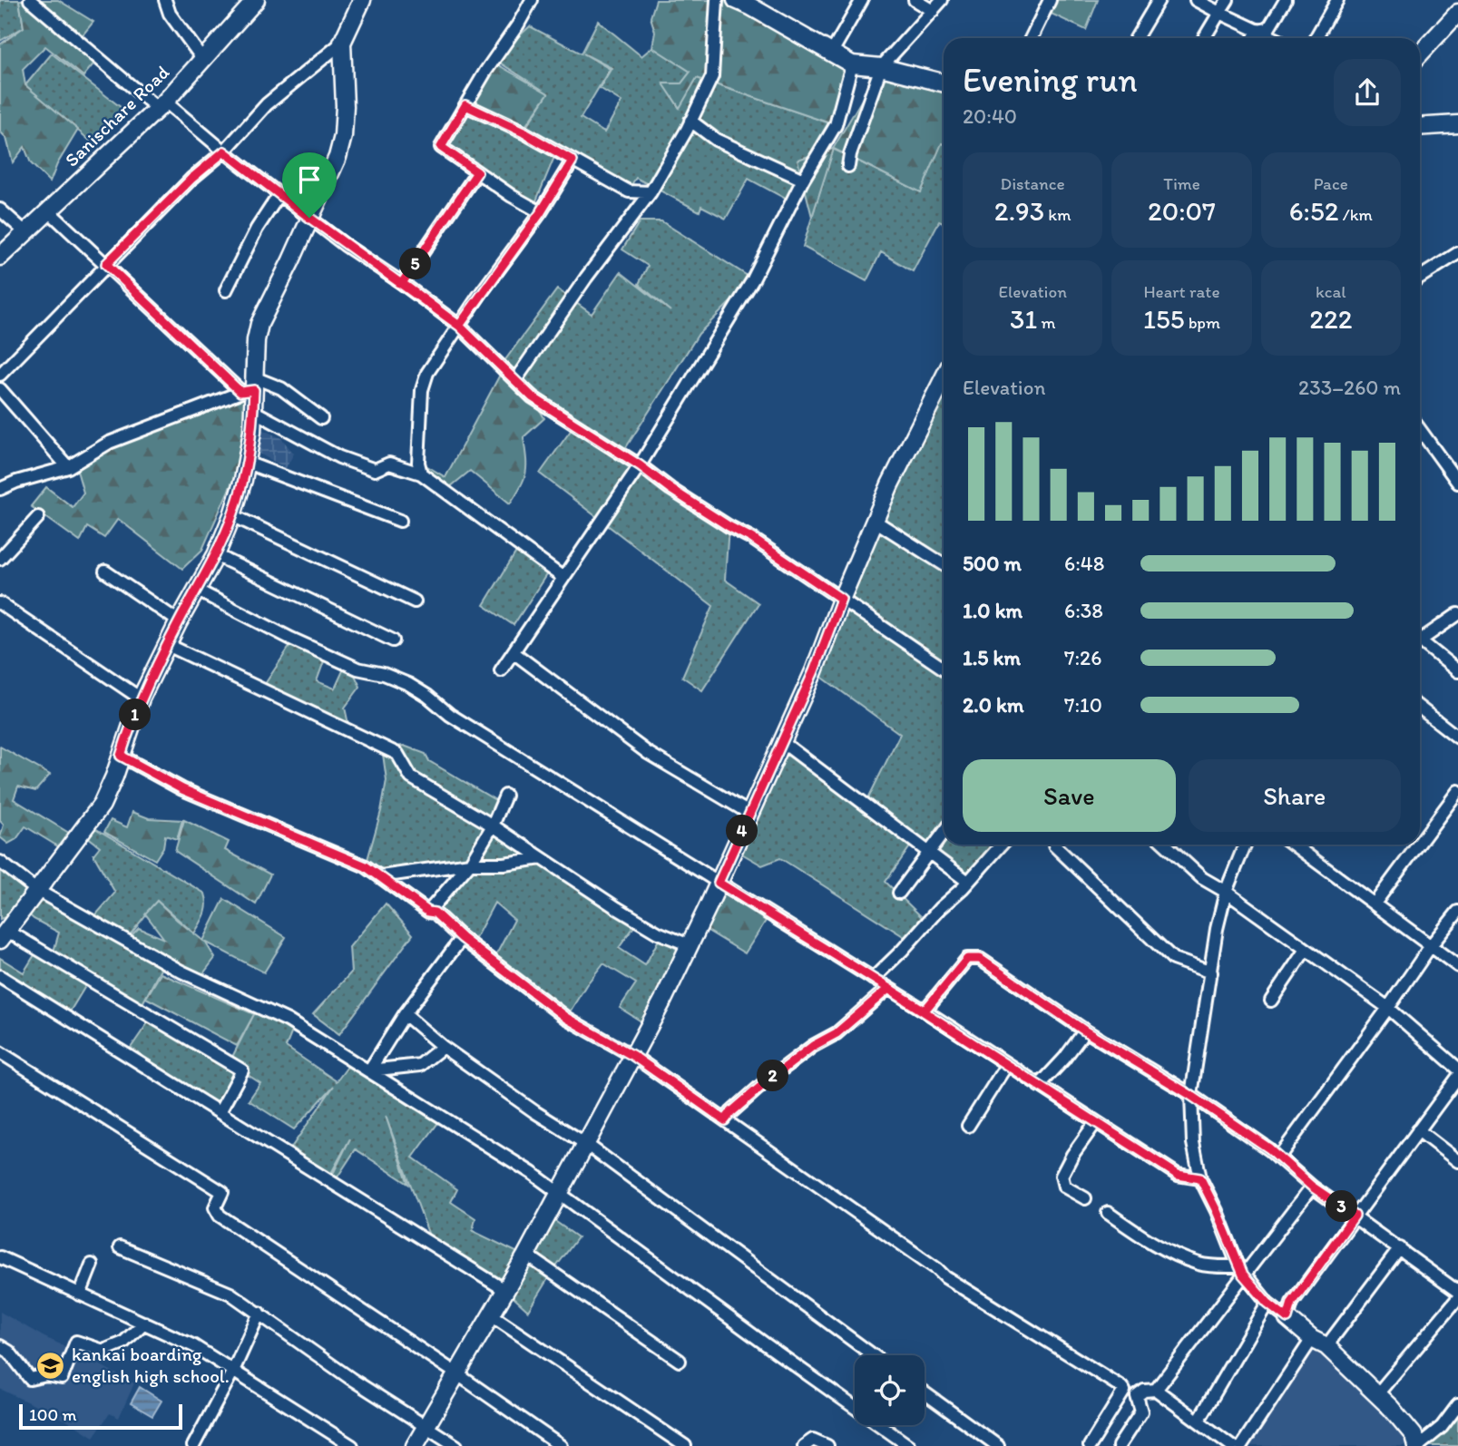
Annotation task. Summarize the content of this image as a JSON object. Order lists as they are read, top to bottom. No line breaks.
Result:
{"streets":{"street":["Sanischare Road"]},"places":{"school or university":["kankai boarding english high school."]},"scale_bar":"100 m","page":{"heading":["Evening run","20:40"],"stats":[["Distance","2.93 km"],["Time","20:07"],["Pace","6:52 /km"],["Elevation","31 m"],["Heart rate","155 bpm"],["kcal","222"]],"pins":["5","1","4","2","3"],"chart":["Elevation","233–260 m"],"list":[{"name":"500 m","note":"6:48"},{"name":"1.0 km","note":"6:38"},{"name":"1.5 km","note":"7:26"},{"name":"2.0 km","note":"7:10"}],"buttons":["Save","Share"],"scale":"100 m"}}
